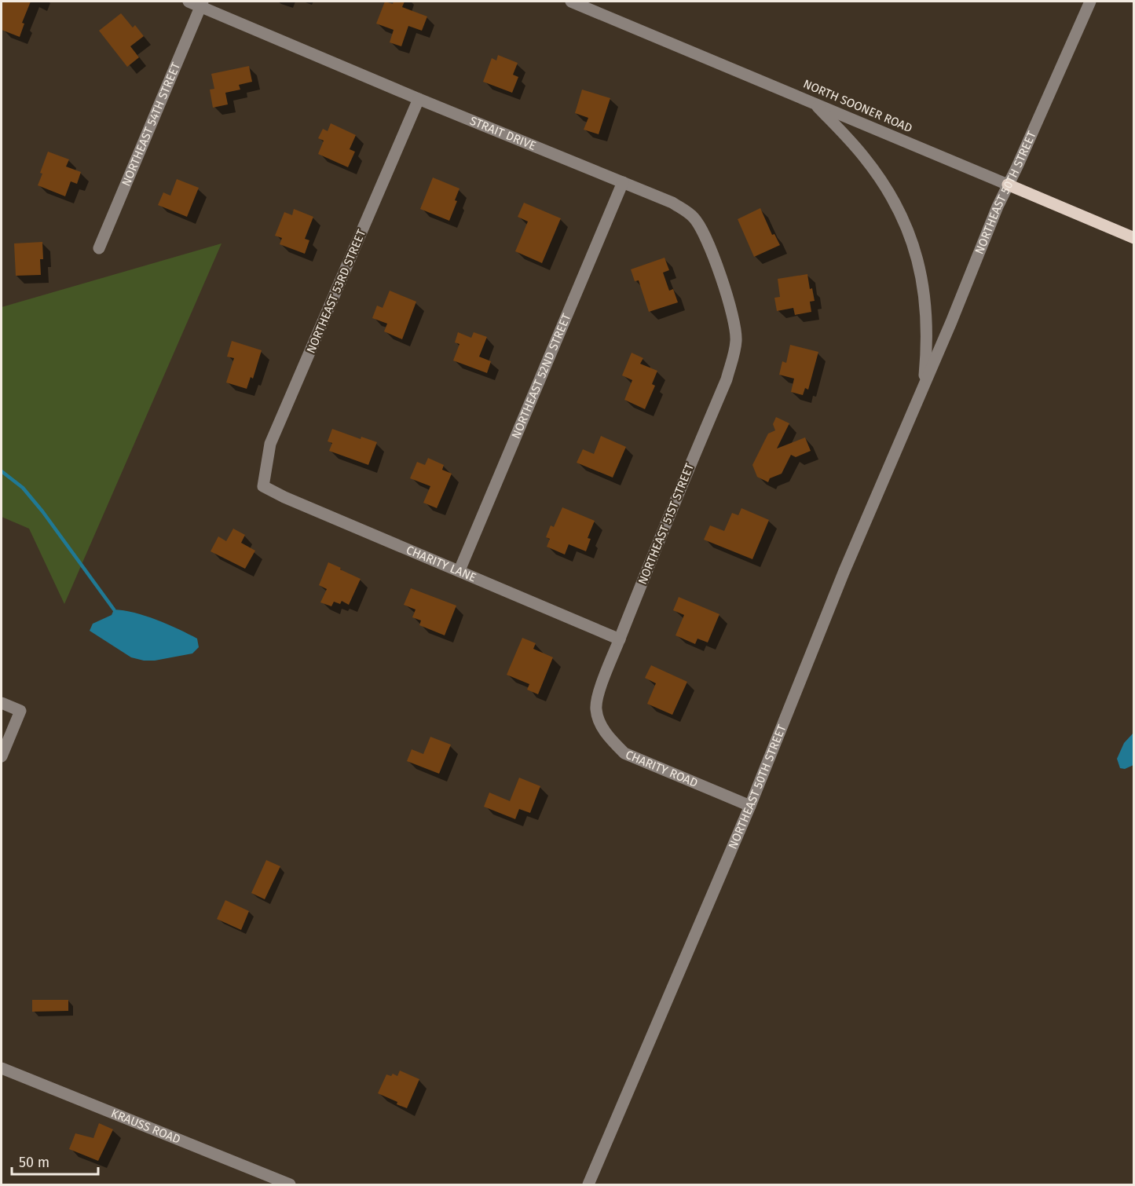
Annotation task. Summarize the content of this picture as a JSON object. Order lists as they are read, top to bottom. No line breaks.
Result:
{"streets":{"main road":["NORTH SOONER ROAD"],"street":["NORTHEAST 54TH STREET","STRAIT DRIVE","NORTHEAST 50TH STREET","NORTHEAST 53RD STREET","NORTHEAST 52ND STREET","NORTHEAST 51ST STREET","CHARITY LANE","CHARITY ROAD","KRAUSS ROAD"]},"crossings":[["NORTH SOONER ROAD","NORTHEAST 50TH STREET"],["NORTHEAST 54TH STREET","STRAIT DRIVE"],["STRAIT DRIVE","NORTHEAST 53RD STREET"],["STRAIT DRIVE","NORTHEAST 52ND STREET"],["STRAIT DRIVE","NORTHEAST 51ST STREET"],["NORTHEAST 50TH STREET","CHARITY ROAD"],["NORTHEAST 53RD STREET","CHARITY LANE"],["NORTHEAST 52ND STREET","CHARITY LANE"],["NORTHEAST 51ST STREET","CHARITY LANE"],["NORTHEAST 51ST STREET","CHARITY ROAD"]],"scale_bar":"50 m"}
